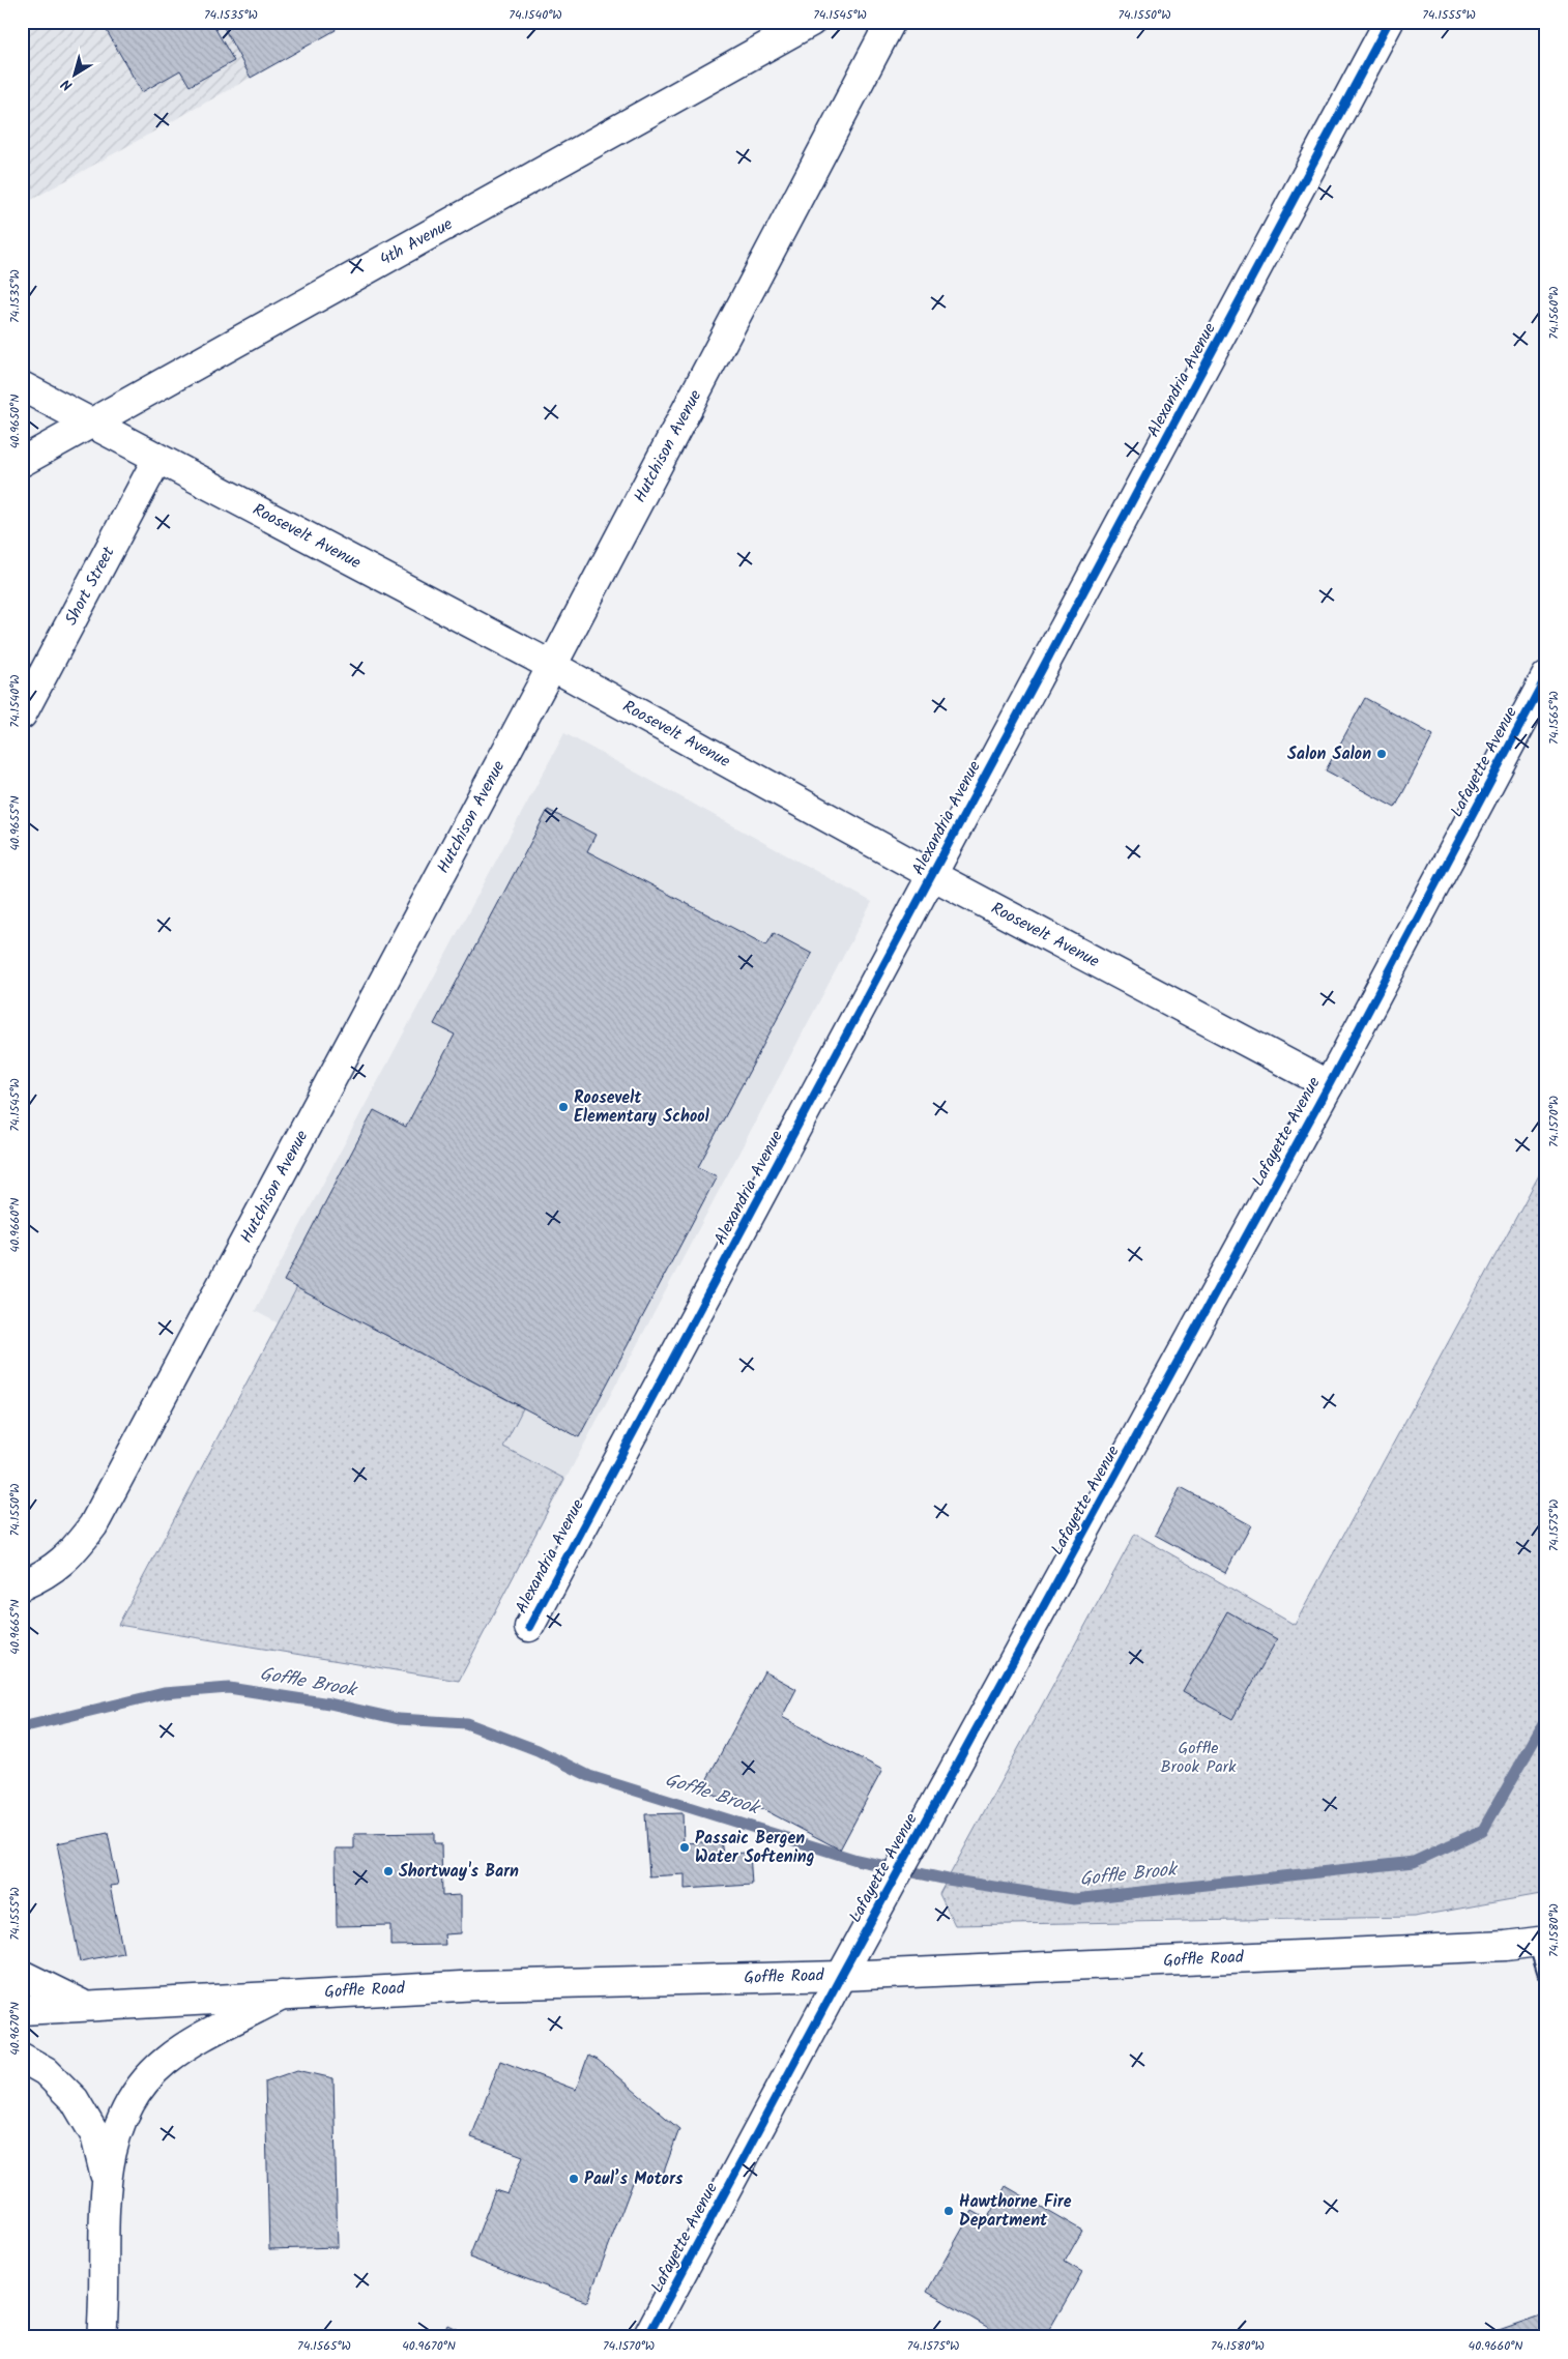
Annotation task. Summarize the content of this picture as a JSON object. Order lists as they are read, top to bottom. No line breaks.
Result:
{"streets":{"main road":["4th Avenue","Alexandria Avenue","Hutchison Avenue","Roosevelt Avenue","Short Street","Lafayette Avenue","Goffle Road"]},"crossings":[["4th Avenue","Roosevelt Avenue"],["Alexandria Avenue","Roosevelt Avenue"],["Hutchison Avenue","Roosevelt Avenue"],["Roosevelt Avenue","Short Street"],["Roosevelt Avenue","Lafayette Avenue"],["Lafayette Avenue","Goffle Road"]],"water":["Goffle Brook"],"parks":["Goffle Brook Park"],"places":["Salon Salon","Roosevelt Elementary School","Passaic Bergen Water Softening","Shortway's Barn","Paul’s Motors","Hawthorne Fire Department"],"north":"bottom left","coordinates":["74.1535°W","74.1540°W","74.1545°W","74.1550°W","74.1555°W","74.1560°W","40.9650°N","74.1565°W","40.9655°N","74.1570°W","40.9660°N","74.1575°W","40.9665°N","74.1580°W","40.9670°N"]}
